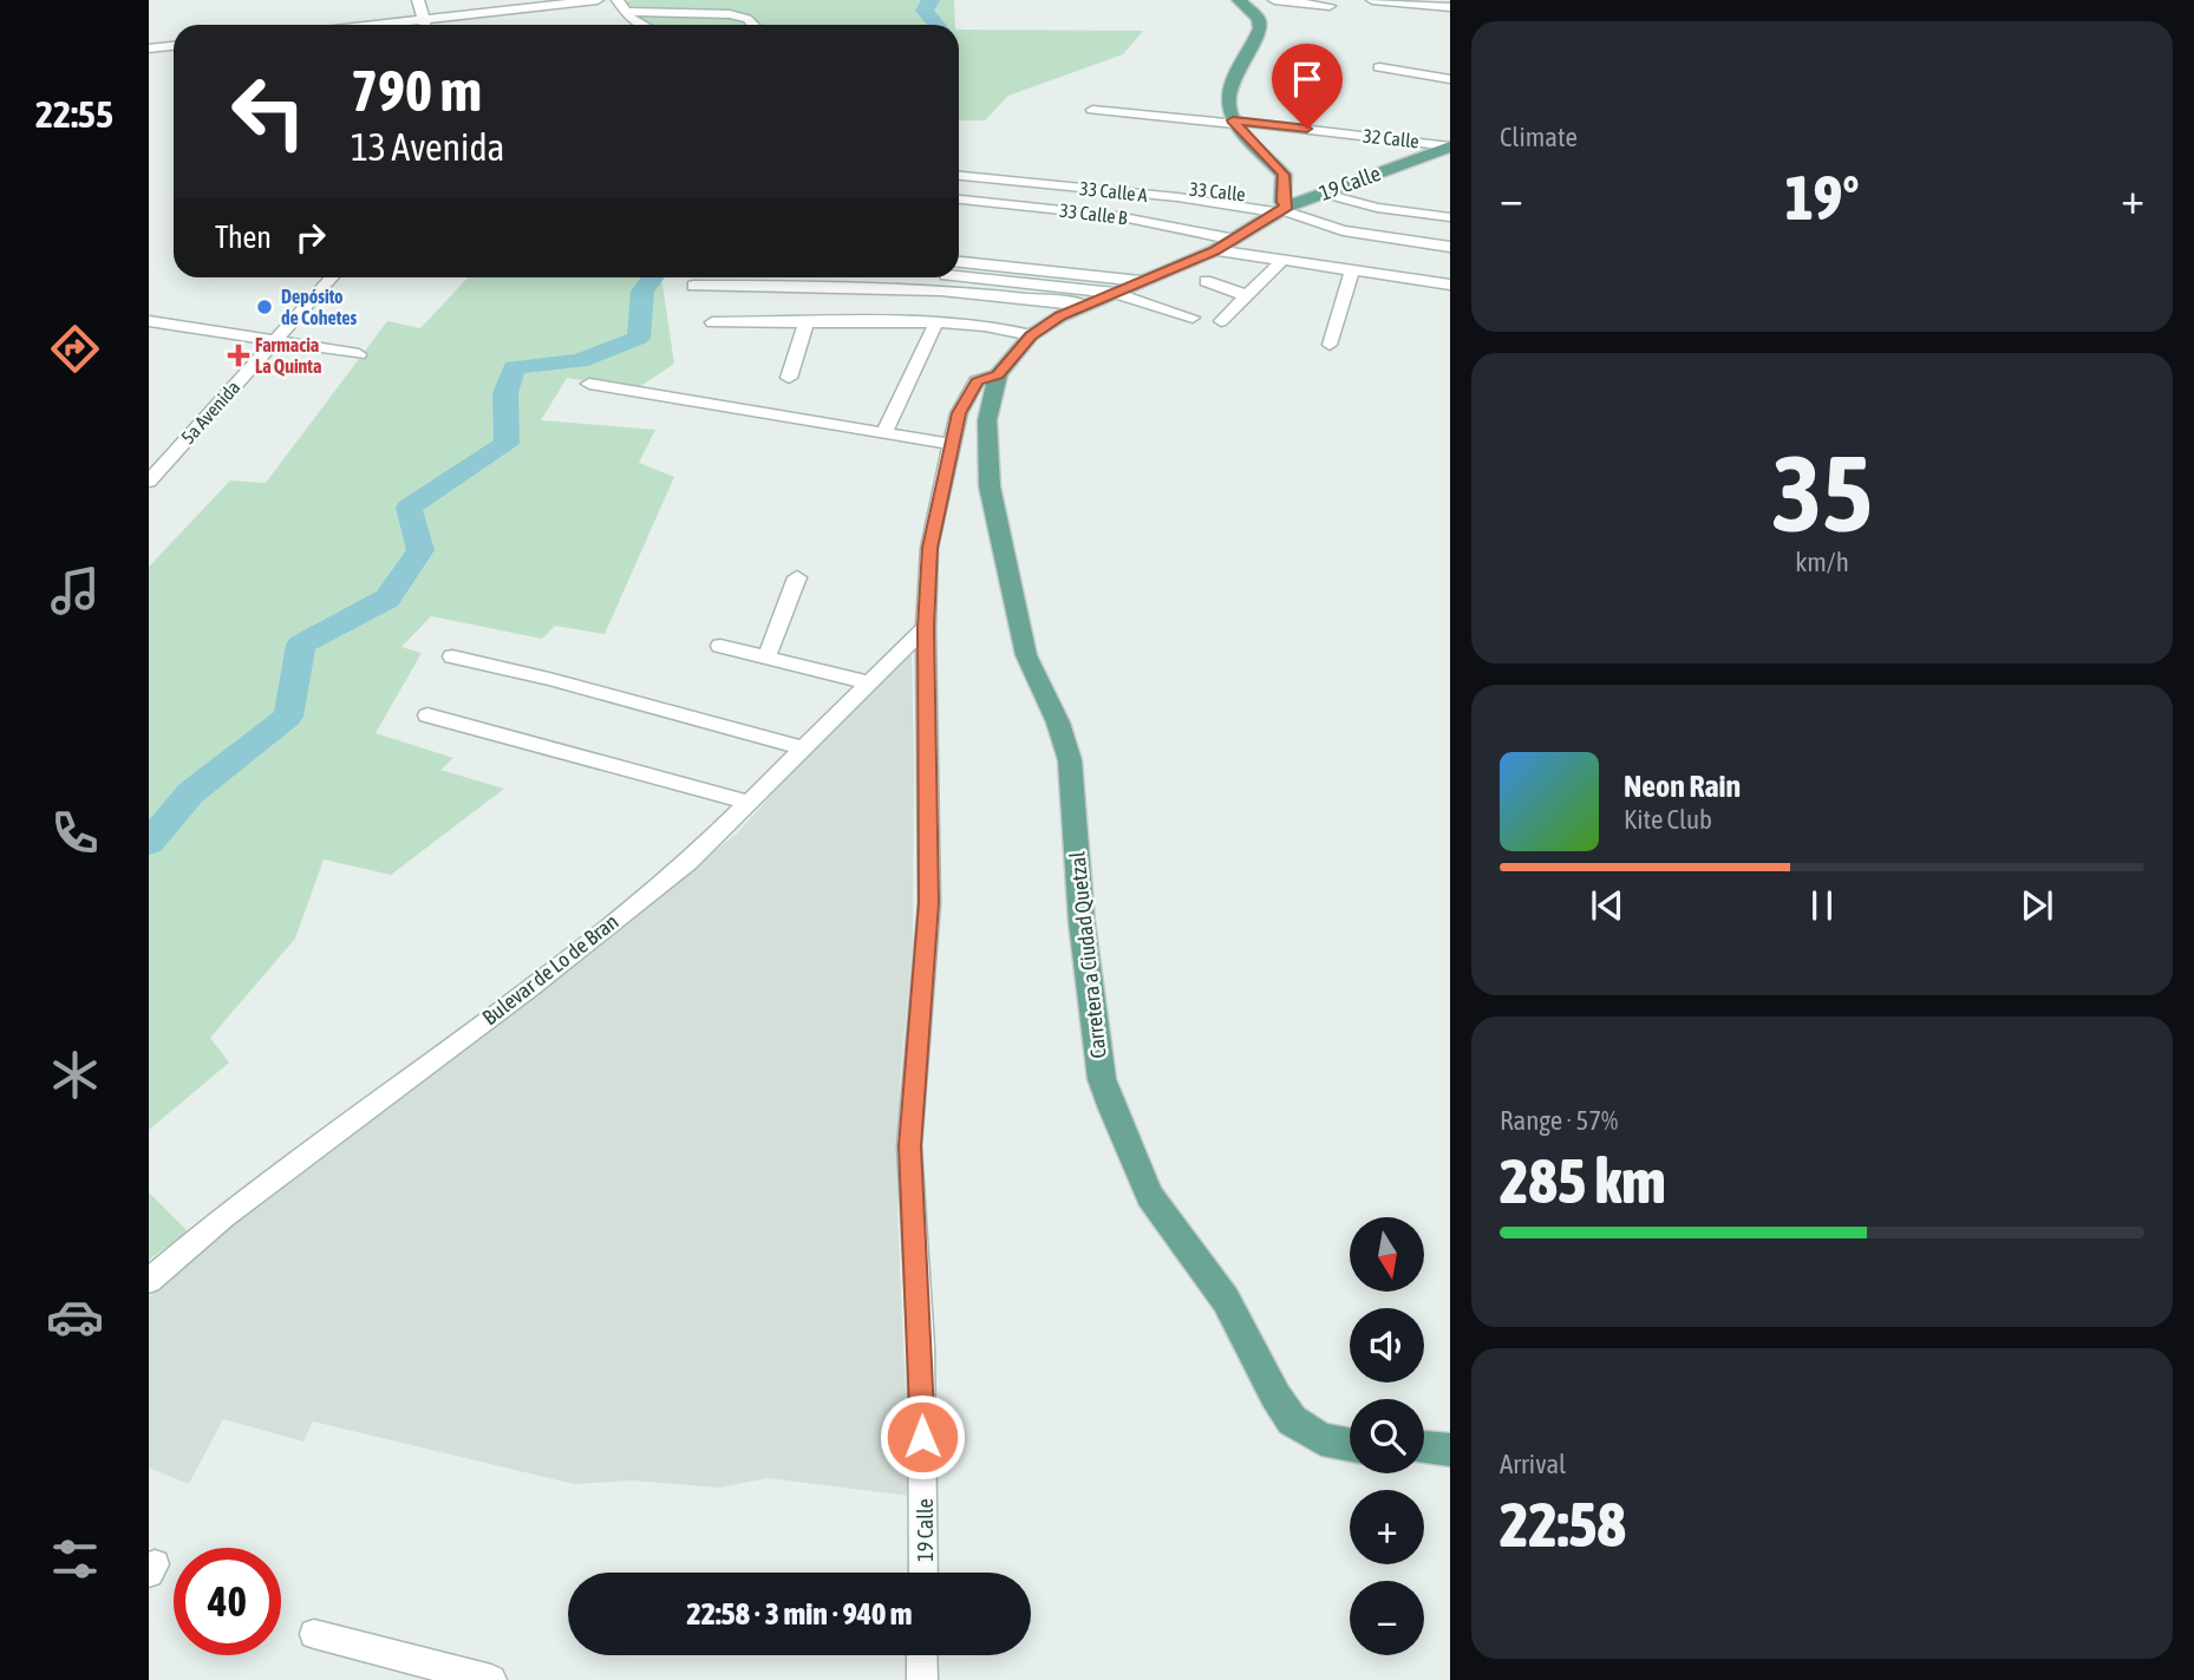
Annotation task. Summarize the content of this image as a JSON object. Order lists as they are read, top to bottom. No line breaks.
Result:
{"streets":{"main road":["19 Calle","Carretera a Ciudad Quetzal"],"street":["32 Calle","33 Calle A","33 Calle","33 Calle B","5a Avenida","Bulevar de Lo de Bran"]},"crossings":[["32 Calle","19 Calle"],["19 Calle","33 Calle A"],["19 Calle","33 Calle"],["19 Calle","33 Calle B"],["19 Calle","Carretera a Ciudad Quetzal"],["19 Calle","Bulevar de Lo de Bran"],["33 Calle A","33 Calle"]],"places":{"other":["Depósito de Cohetes"],"health":["Farmacia La Quinta"]},"north":"bottom","page":{"tabs":"22:55","tile":["Climate",["35","km/h"],["Range · 57%","285 km"],["Arrival","22:58"]],"turn":["790 m","13 Avenida"],"heat":["−","19°","+"],"then":"Then","song":["Neon Rain","Kite Club"],"map_buttons":["+","−"],"limit":"40","trip":"22:58 · 3 min · 940 m"}}
